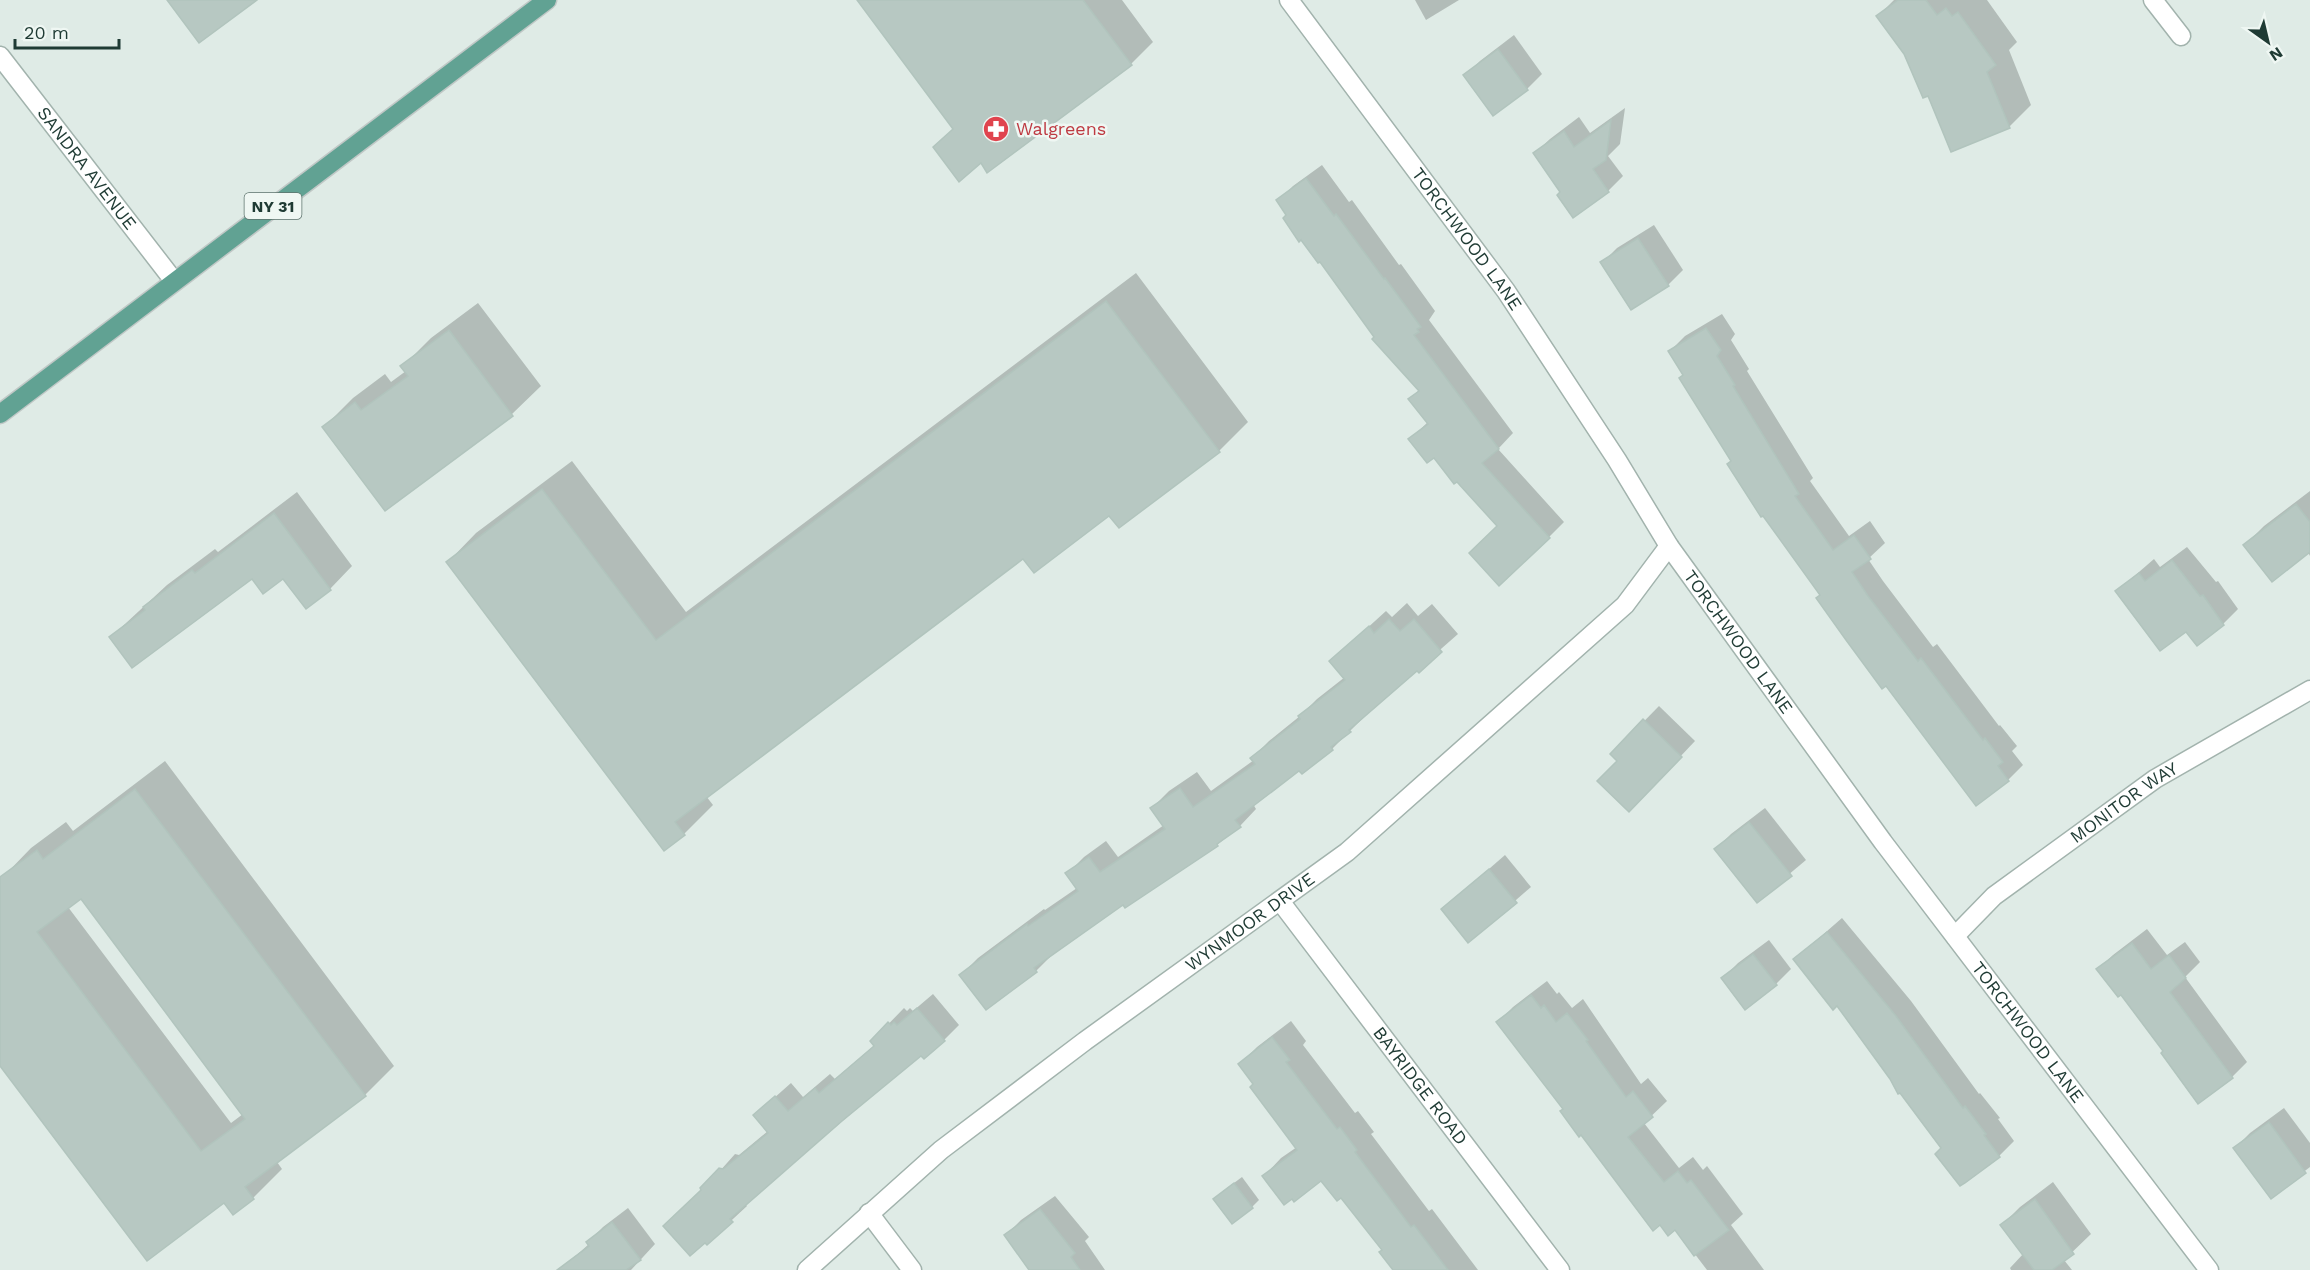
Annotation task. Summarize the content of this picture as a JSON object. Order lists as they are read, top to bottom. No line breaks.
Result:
{"streets":{"main road":["NY 31"],"street":["SANDRA AVENUE","TORCHWOOD LANE","MONITOR WAY","WYNMOOR DRIVE","BAYRIDGE ROAD"]},"crossings":[["SANDRA AVENUE","NY 31"],["TORCHWOOD LANE","MONITOR WAY"],["TORCHWOOD LANE","WYNMOOR DRIVE"],["WYNMOOR DRIVE","BAYRIDGE ROAD"]],"places":{"pharmacy":["Walgreens"]},"scale_bar":"20 m","north":"bottom right"}
